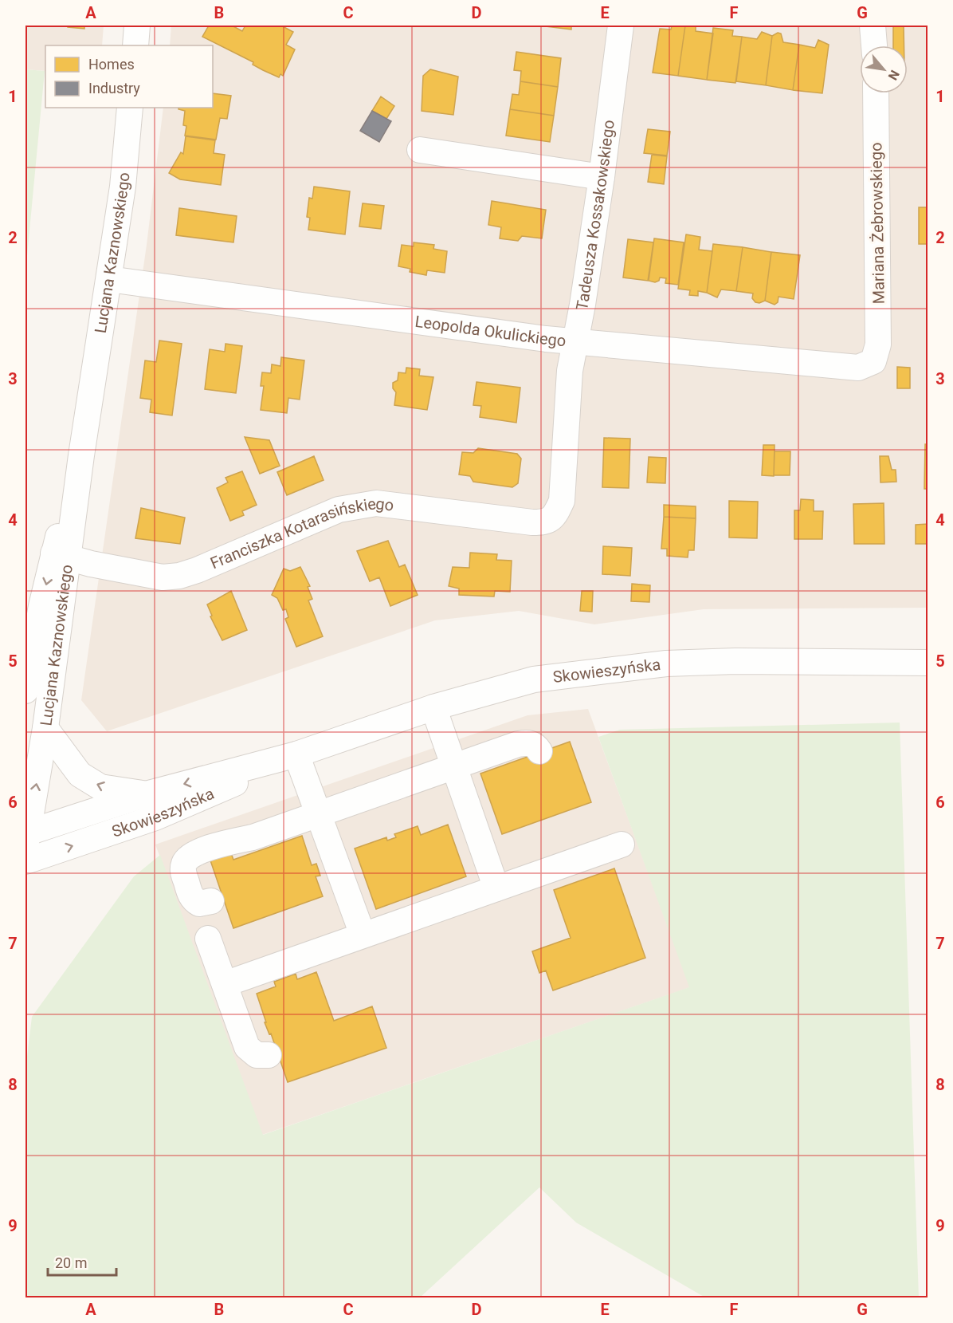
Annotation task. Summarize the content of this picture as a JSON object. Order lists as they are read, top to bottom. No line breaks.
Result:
{"streets":{"street":["Tadeusza Kossakowskiego","Mariana Żebrowskiego","Lucjana Kaznowskiego","Leopolda Okulickiego","Franciszka Kotarasińskiego","Skowieszyńska"]},"crossings":[["Tadeusza Kossakowskiego","Leopolda Okulickiego"],["Tadeusza Kossakowskiego","Franciszka Kotarasińskiego"],["Mariana Żebrowskiego","Leopolda Okulickiego"],["Lucjana Kaznowskiego","Leopolda Okulickiego"],["Lucjana Kaznowskiego","Franciszka Kotarasińskiego"],["Lucjana Kaznowskiego","Skowieszyńska"]],"legend":["Homes","Industry"],"scale_bar":"20 m","north":"bottom right","grid":{"columns":["A","B","C","D","E","F","G"],"rows":["1","2","3","4","5","6","7","8","9"]}}
